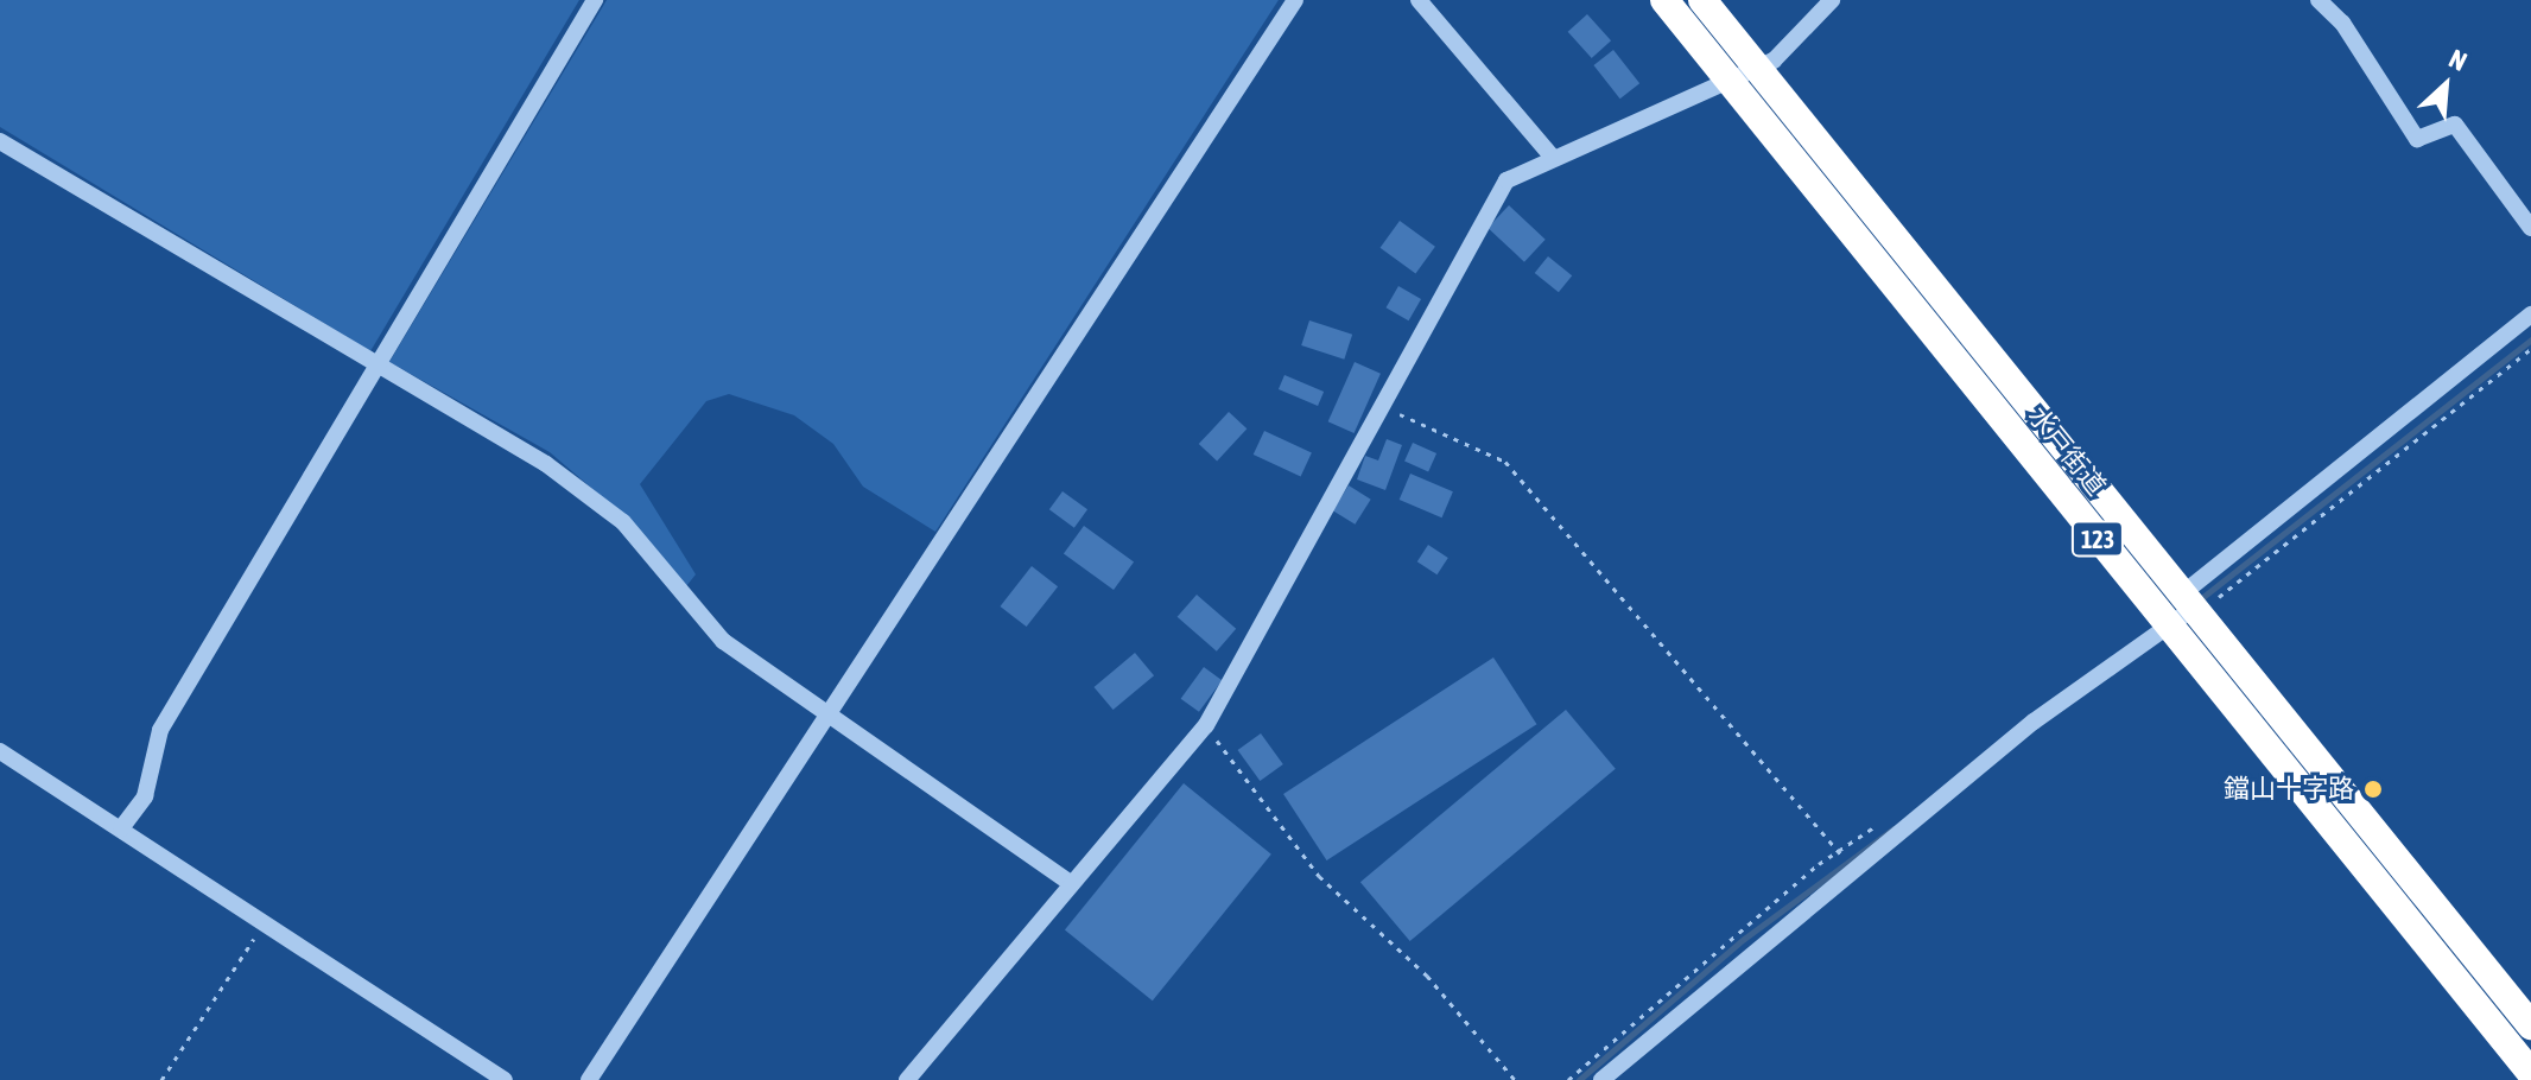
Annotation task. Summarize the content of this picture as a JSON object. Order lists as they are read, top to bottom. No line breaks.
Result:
{"streets":{"highway":["水戸街道","123"]},"places":["鐺山十字路"],"north":"top right"}
